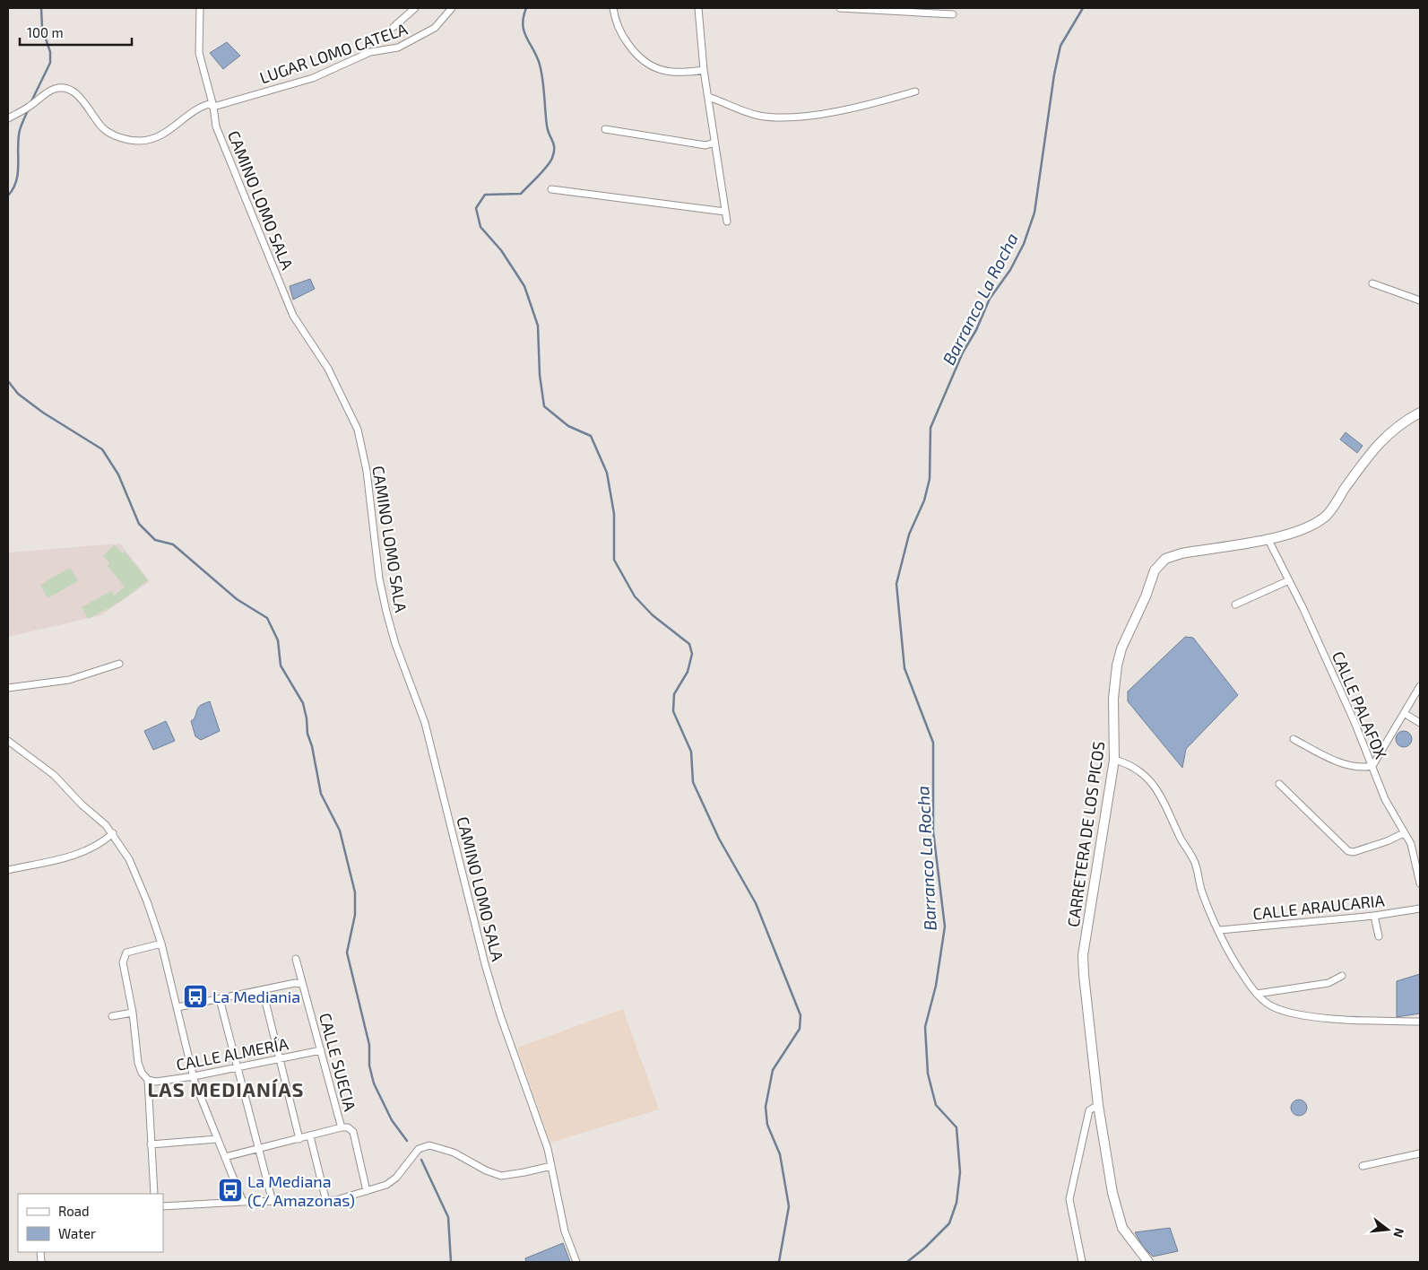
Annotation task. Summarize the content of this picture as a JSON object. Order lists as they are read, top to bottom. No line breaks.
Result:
{"streets":{"main road":["CARRETERA DE LOS PICOS"],"street":["LUGAR LOMO CATELA","CAMINO LOMO SALA","CALLE PALAFOX","CALLE ARAUCARIA","CALLE ALMERÍA","CALLE SUECIA"]},"crossings":[["LUGAR LOMO CATELA","CAMINO LOMO SALA"],["CALLE PALAFOX","CARRETERA DE LOS PICOS"],["CALLE ALMERÍA","CALLE SUECIA"]],"districts":["LAS MEDIANÍAS"],"water":["Barranco La Rocha"],"places":{"bus stop":["La Mediania","La Mediana (C/ Amazonas)"]},"legend":["Road","Water"],"scale_bar":"100 m","north":"right"}
